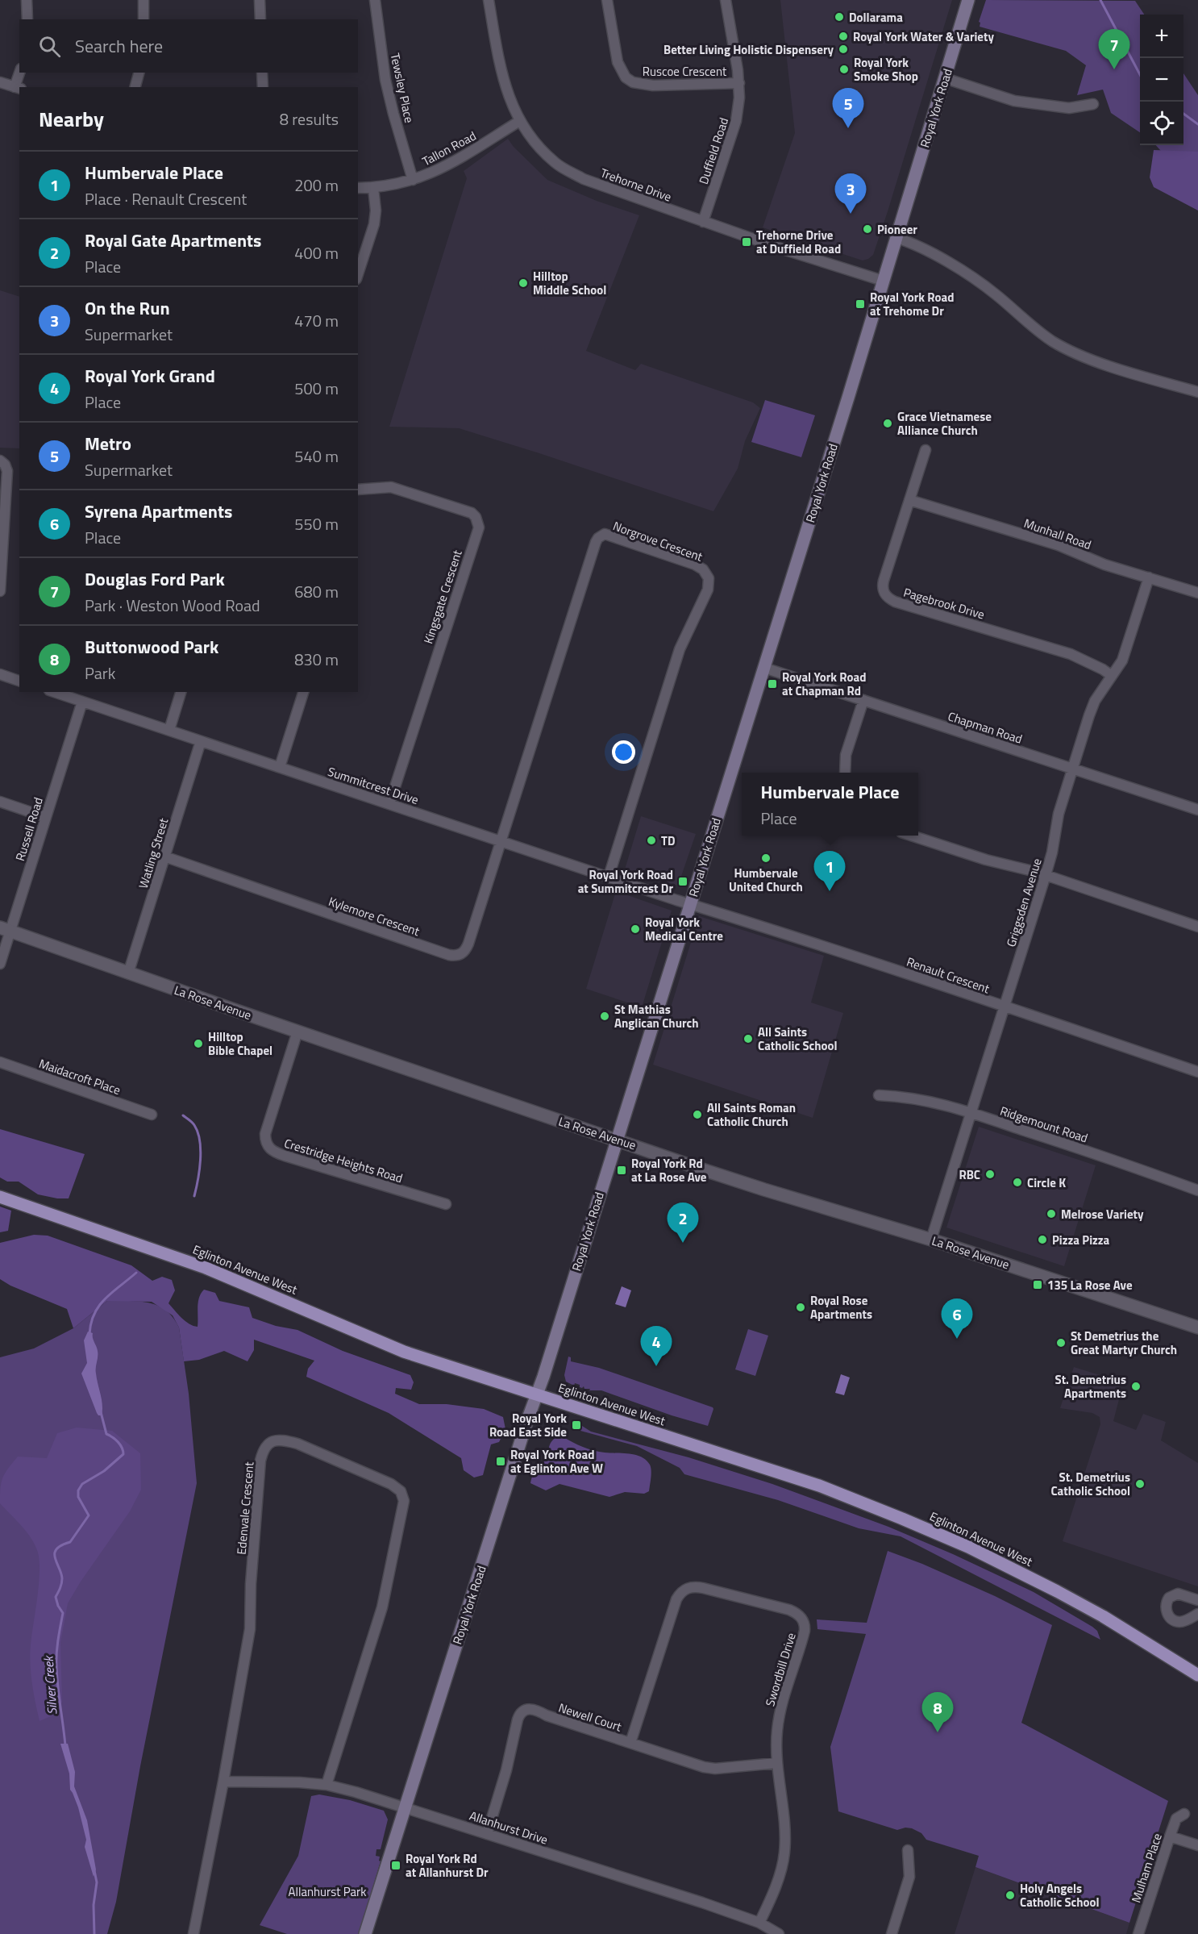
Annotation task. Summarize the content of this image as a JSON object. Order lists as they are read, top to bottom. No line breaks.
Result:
{"streets":{"main road":["Royal York Road","Eglinton Avenue West"],"street":["Ruscoe Crescent","Tewsley Place","Tallon Road","Duffield Road","Trehorne Drive","Munhall Road","Norgrove Crescent","Kingsgate Crescent","Pagebrook Drive","Chapman Road","Summitcrest Drive","Russell Road","Watling Street","Griggsden Avenue","Kylemore Crescent","Renault Crescent","La Rose Avenue","Maidacroft Place","Ridgemount Road","Crestridge Heights Road","Edenvale Crescent","Swordbill Drive","Newell Court","Allanhurst Drive","Mulham Place"]},"crossings":[["Ruscoe Crescent","Duffield Road"],["Tewsley Place","Tallon Road"],["Royal York Road","Trehorne Drive"],["Royal York Road","Chapman Road"],["Royal York Road","Summitcrest Drive"],["Royal York Road","Renault Crescent"],["Royal York Road","La Rose Avenue"],["Royal York Road","Eglinton Avenue West"],["Royal York Road","Allanhurst Drive"],["Tallon Road","Trehorne Drive"],["Duffield Road","Trehorne Drive"],["Munhall Road","Pagebrook Drive"],["Munhall Road","Griggsden Avenue"],["Norgrove Crescent","Summitcrest Drive"],["Norgrove Crescent","Kylemore Crescent"],["Kingsgate Crescent","Summitcrest Drive"],["Pagebrook Drive","Griggsden Avenue"],["Chapman Road","Griggsden Avenue"],["Summitcrest Drive","Russell Road"],["Summitcrest Drive","Watling Street"],["Summitcrest Drive","Kylemore Crescent"],["Summitcrest Drive","Renault Crescent"],["Russell Road","La Rose Avenue"],["Watling Street","Kylemore Crescent"],["Watling Street","La Rose Avenue"],["Griggsden Avenue","Renault Crescent"],["Griggsden Avenue","La Rose Avenue"],["Griggsden Avenue","Ridgemount Road"],["La Rose Avenue","Crestridge Heights Road"],["Edenvale Crescent","Allanhurst Drive"],["Swordbill Drive","Newell Court"],["Swordbill Drive","Allanhurst Drive"],["Newell Court","Allanhurst Drive"]],"water":["Silver Creek"],"parks":["Allanhurst Park"],"places":{"other":["Dollarama","Royal York Water & Variety","Better Living Holistic Dispensery","Royal York Smoke Shop","Pioneer","Hilltop Middle School","Grace Vietnamese Alliance Church","TD","Humbervale United Church","Royal York Medical Centre","St Mathias Anglican Church","All Saints Catholic School","Hilltop Bible Chapel","All Saints Roman Catholic Church","RBC","Circle K","Melrose Variety","Pizza Pizza","Royal Rose Apartments","St Demetrius the Great Martyr Church","St. Demetrius Apartments","St. Demetrius Catholic School","Holy Angels Catholic School"],"transit":["Trehorne Drive at Duffield Road","Royal York Road at Trehome Dr","Royal York Road at Chapman Rd","Royal York Road at Summitcrest Dr","Royal York Rd at La Rose Ave","135 La Rose Ave","Royal York Road East Side","Royal York Road at Eglinton Ave W","Royal York Rd at Allanhurst Dr"]},"page":{"map_buttons":["+","−"],"search":"Search here","pins":["7","5","3","1","2","6","4","8"],"heading":["Nearby","8 results"],"list":[{"mark":"1","name":"Humbervale Place","note":"Place · Renault Crescent","value":"200 m"},{"mark":"2","name":"Royal Gate Apartments","note":"Place","value":"400 m"},{"mark":"3","name":"On the Run","note":"Supermarket","value":"470 m"},{"mark":"4","name":"Royal York Grand","note":"Place","value":"500 m"},{"mark":"5","name":"Metro","note":"Supermarket","value":"540 m"},{"mark":"6","name":"Syrena Apartments","note":"Place","value":"550 m"},{"mark":"7","name":"Douglas Ford Park","note":"Park · Weston Wood Road","value":"680 m"},{"mark":"8","name":"Buttonwood Park","note":"Park","value":"830 m"}],"popup":["Humbervale Place","Place"]}}
